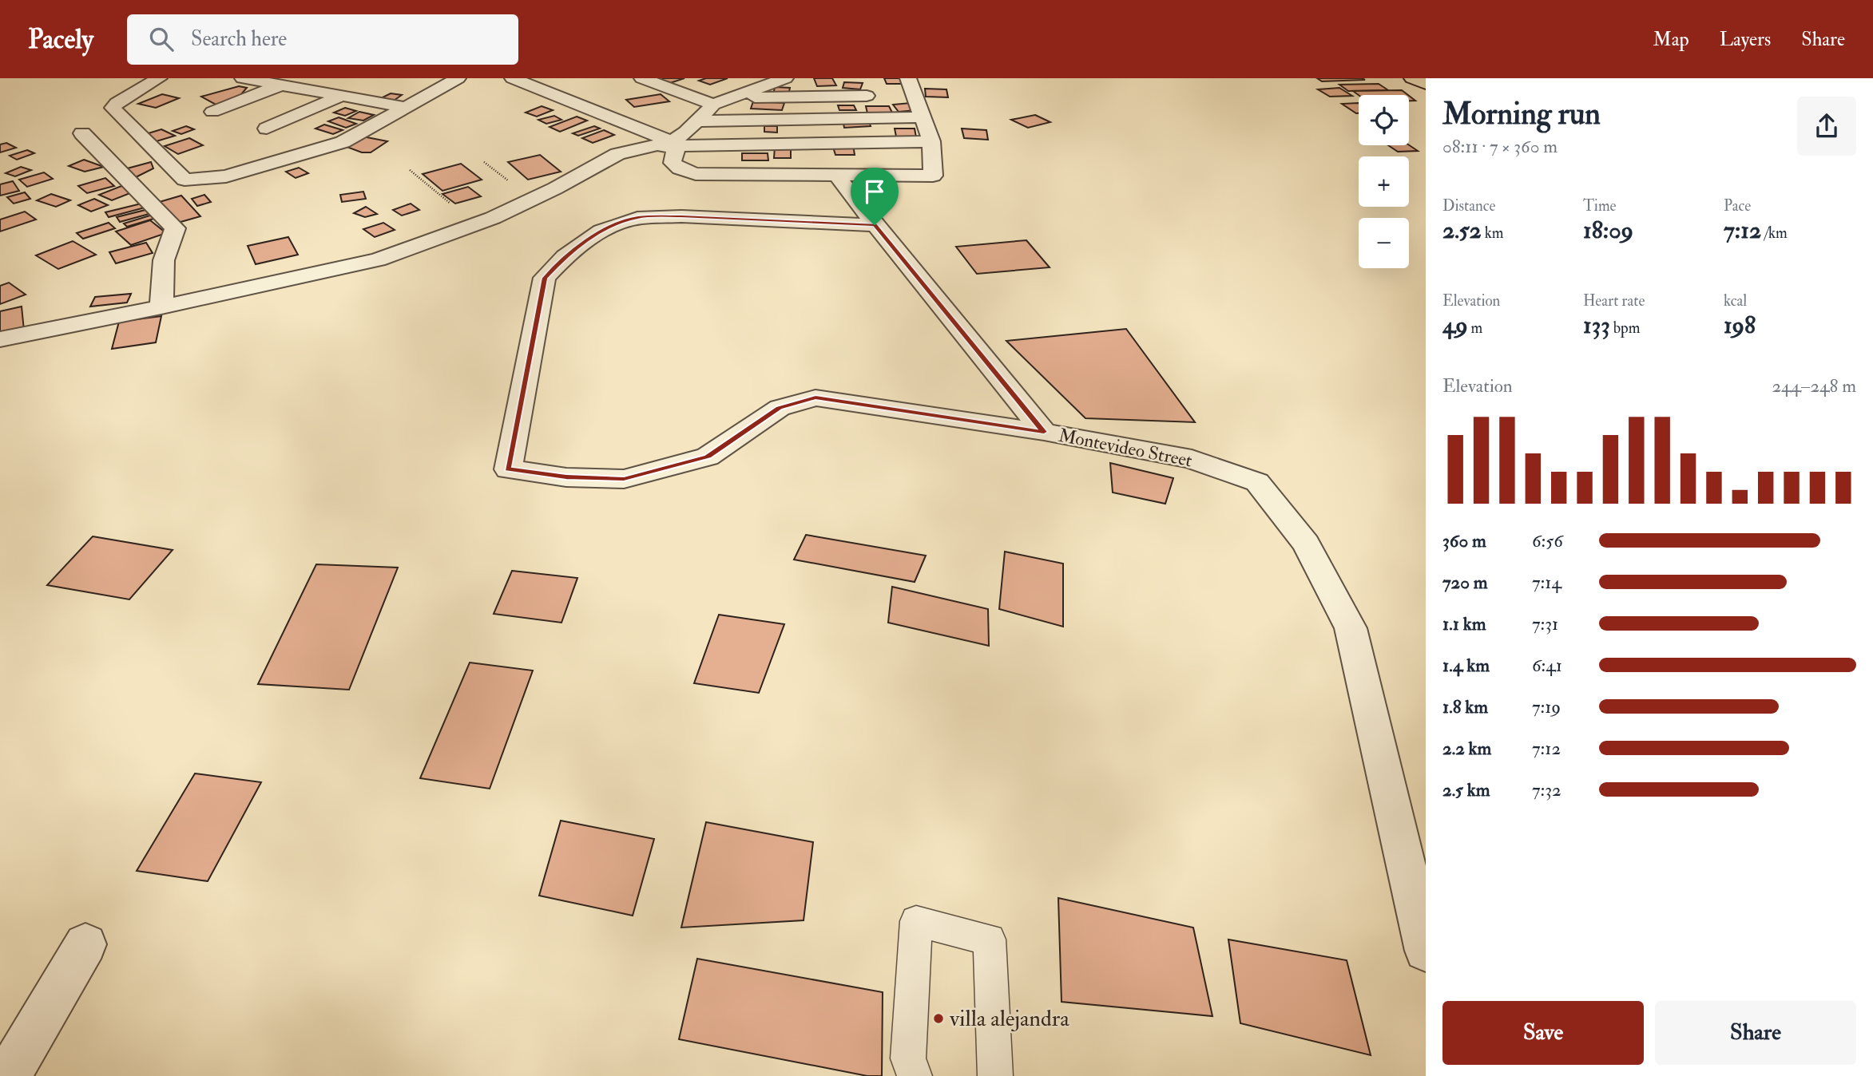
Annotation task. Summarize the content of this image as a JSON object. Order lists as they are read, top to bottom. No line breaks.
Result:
{"streets":{"street":["Montevideo Street"]},"places":["villa alejandra"],"page":{"header":"Pacely","search":"Search here","nav":["Map","Layers","Share"],"heading":["Morning run","08:11 · 7 × 360 m"],"map_buttons":["+","−"],"stats":[["Distance","2.52 km"],["Time","18:09"],["Pace","7:12 /km"],["Elevation","49 m"],["Heart rate","133 bpm"],["kcal","198"]],"chart":["Elevation","244–248 m"],"list":[{"name":"360 m","note":"6:56"},{"name":"720 m","note":"7:14"},{"name":"1.1 km","note":"7:31"},{"name":"1.4 km","note":"6:41"},{"name":"1.8 km","note":"7:19"},{"name":"2.2 km","note":"7:12"},{"name":"2.5 km","note":"7:32"}],"buttons":["Save","Share"]}}
